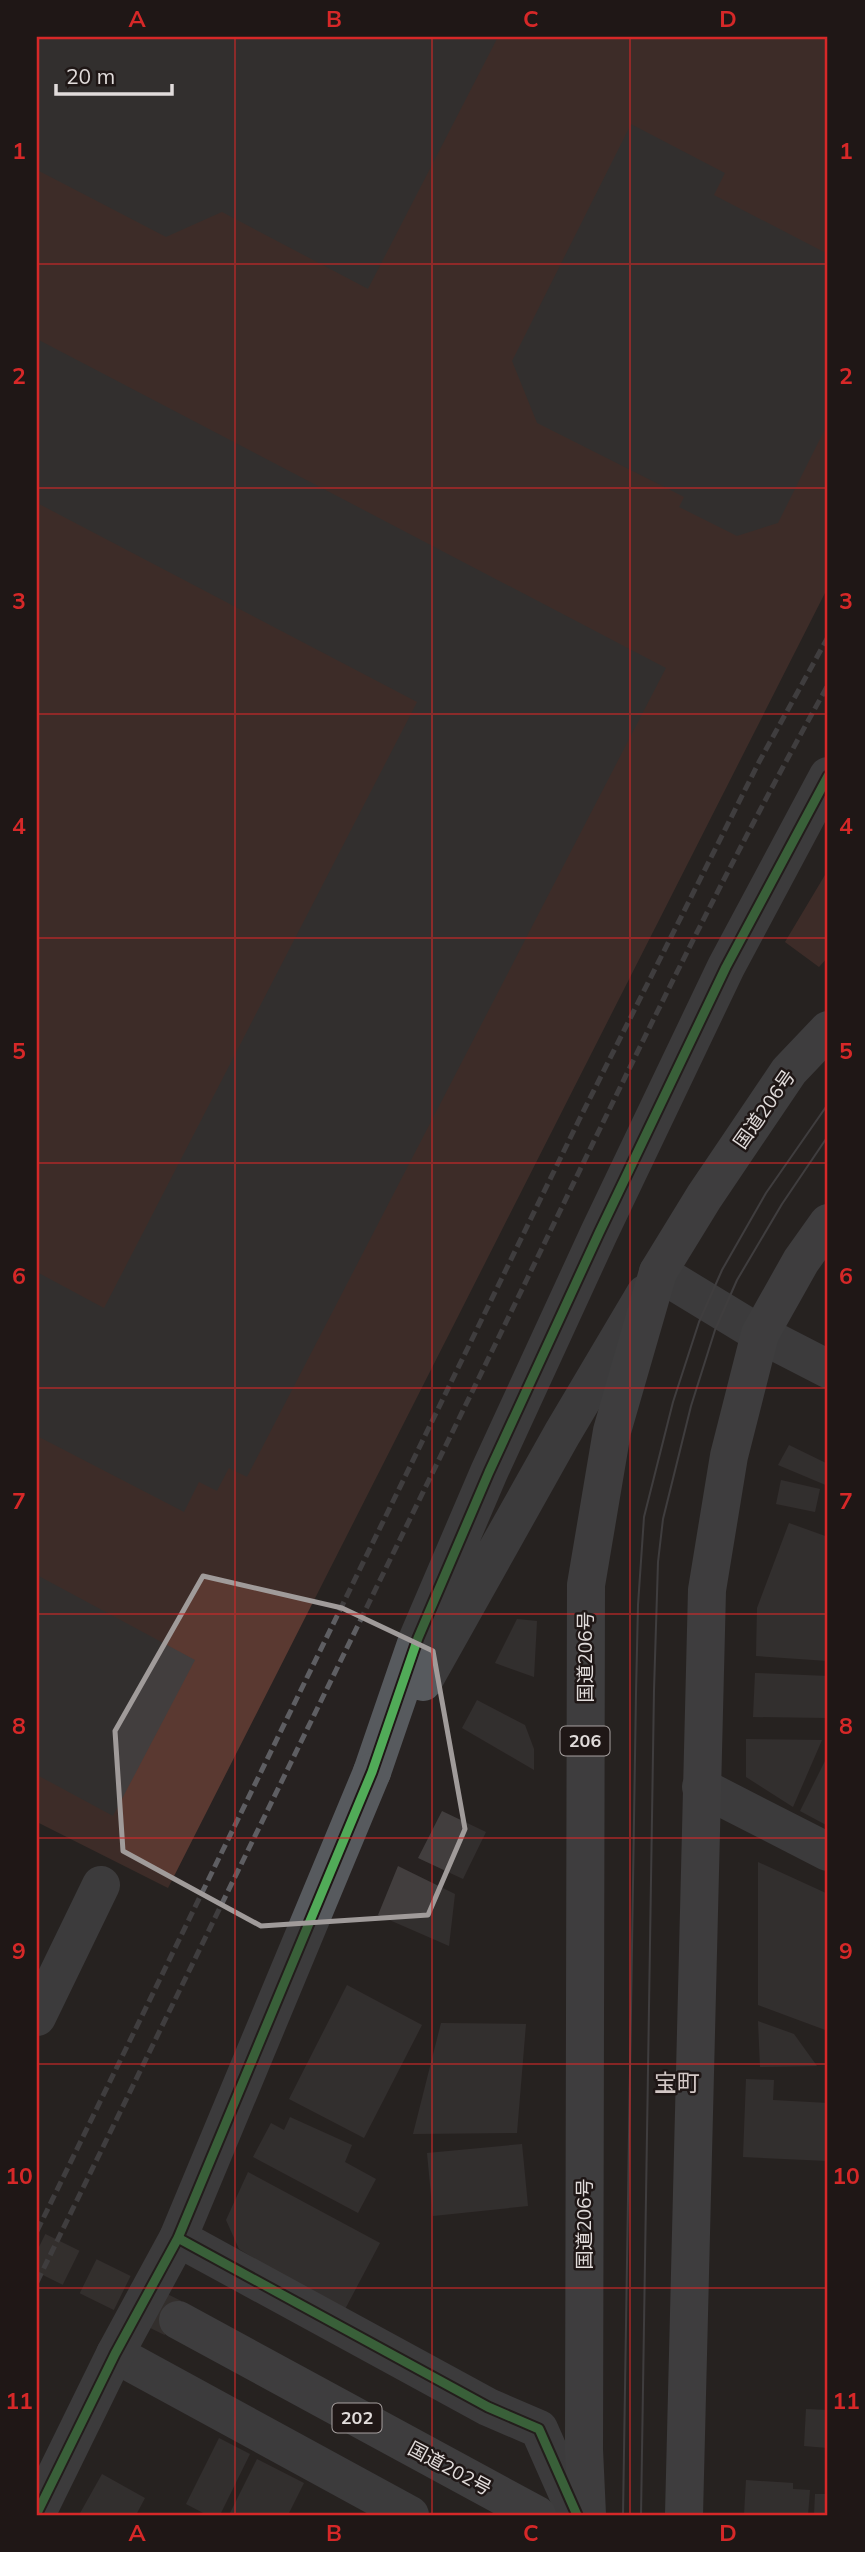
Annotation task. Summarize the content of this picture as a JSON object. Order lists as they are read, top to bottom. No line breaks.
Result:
{"streets":{"highway":["国道206号","206","202","国道202号"]},"districts":["宝町"],"scale_bar":"20 m","grid":{"columns":["A","B","C","D"],"rows":["1","2","3","4","5","6","7","8","9","10","11"]}}
